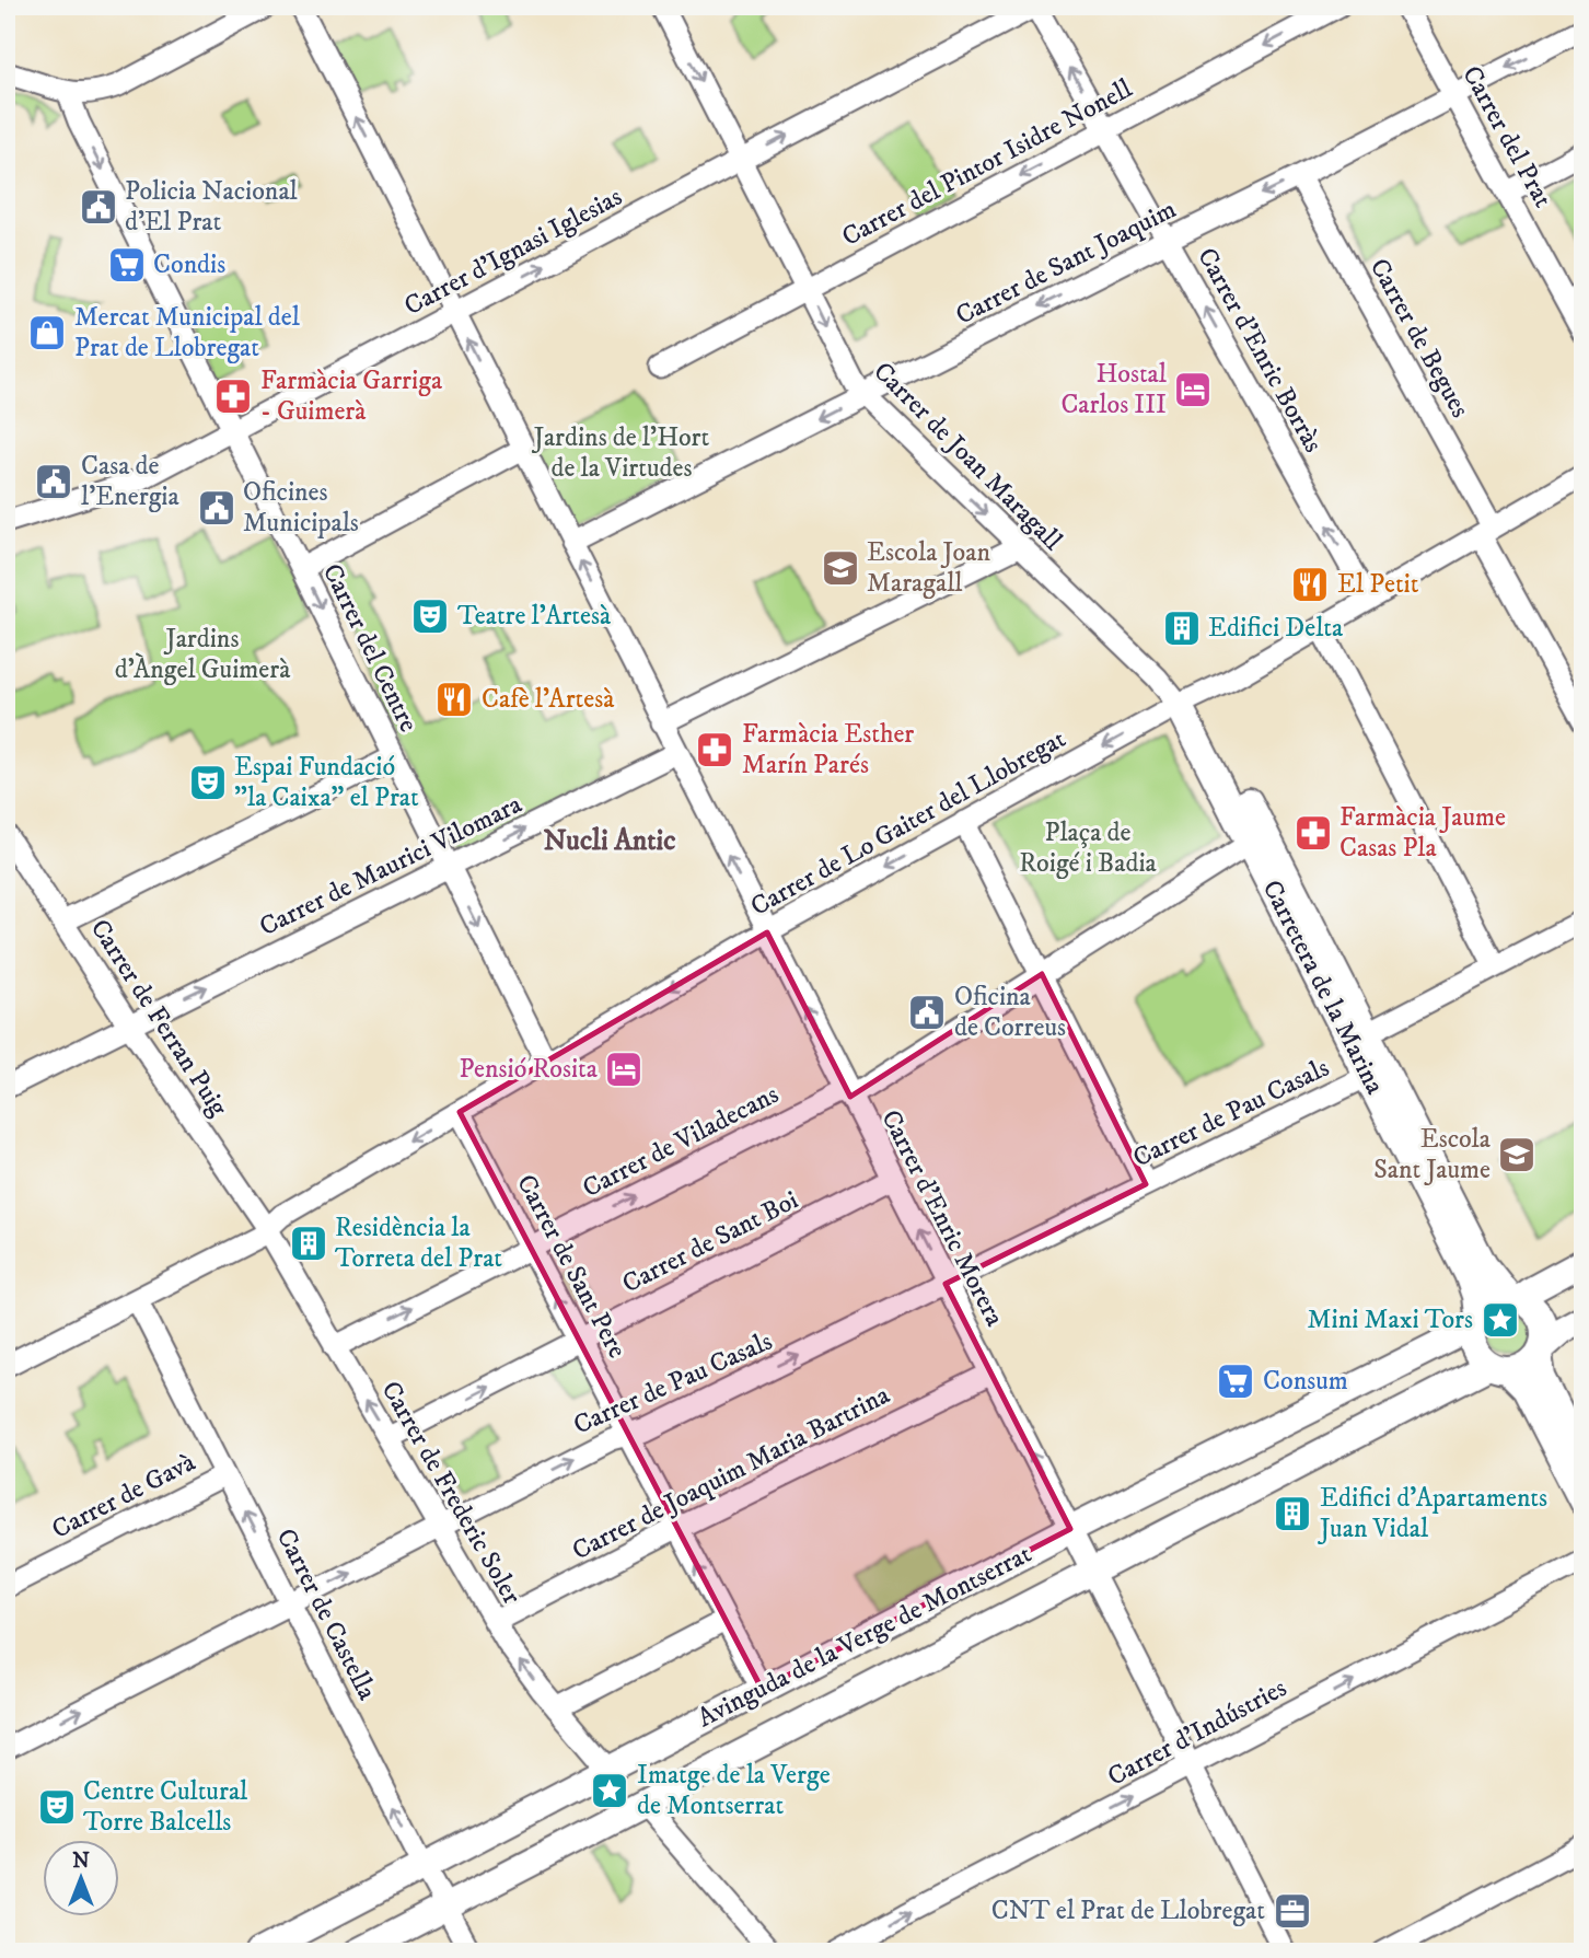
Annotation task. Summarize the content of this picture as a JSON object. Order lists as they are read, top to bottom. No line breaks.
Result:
{"streets":{"street":["Carrer del Prat","Carrer del Pintor Isidre Nonell","Carrer d'Ignasi Iglesias","Carrer de Sant Joaquim","Carrer de Begues","Carrer d'Enric Borràs","Carrer de Joan Maragall","Carrer del Centre","Carrer de Lo Gaiter del Llobregat","Carrer de Maurici Vilomara","Carretera de la Marina","Carrer de Ferran Puig","Carrer de Pau Casals","Carrer de Viladecans","Carrer d'Enric Morera","Carrer de Sant Boi","Carrer de Sant Pere","Carrer de Joaquim Maria Bartrina","Carrer de Frederic Soler","Carrer de Gavà","Carrer de Castella","Avinguda de la Verge de Montserrat","Carrer d'Indústries"]},"crossings":[["Carrer del Prat","Carrer de Sant Joaquim"],["Carrer del Pintor Isidre Nonell","Carrer d'Enric Borràs"],["Carrer del Pintor Isidre Nonell","Carrer de Joan Maragall"],["Carrer d'Ignasi Iglesias","Carrer d'Enric Borràs"],["Carrer d'Ignasi Iglesias","Carrer de Joan Maragall"],["Carrer d'Ignasi Iglesias","Carrer del Centre"],["Carrer d'Ignasi Iglesias","Carrer d'Enric Morera"],["Carrer de Sant Joaquim","Carrer de Begues"],["Carrer de Sant Joaquim","Carrer d'Enric Borràs"],["Carrer de Sant Joaquim","Carrer de Joan Maragall"],["Carrer de Sant Joaquim","Carrer d'Enric Morera"],["Carrer de Begues","Carrer de Lo Gaiter del Llobregat"],["Carrer d'Enric Borràs","Carrer de Lo Gaiter del Llobregat"],["Carrer de Joan Maragall","Carrer de Lo Gaiter del Llobregat"],["Carrer de Joan Maragall","Carretera de la Marina"],["Carrer del Centre","Carrer de Lo Gaiter del Llobregat"],["Carrer del Centre","Carrer de Maurici Vilomara"],["Carrer de Lo Gaiter del Llobregat","Carretera de la Marina"],["Carrer de Lo Gaiter del Llobregat","Carrer de Ferran Puig"],["Carrer de Lo Gaiter del Llobregat","Carrer d'Enric Morera"],["Carrer de Lo Gaiter del Llobregat","Carrer de Sant Pere"],["Carrer de Lo Gaiter del Llobregat","Carrer de Frederic Soler"],["Carrer de Lo Gaiter del Llobregat","Carrer de Castella"],["Carrer de Maurici Vilomara","Carrer de Ferran Puig"],["Carrer de Maurici Vilomara","Carrer d'Enric Morera"],["Carretera de la Marina","Carrer de Pau Casals"],["Carretera de la Marina","Avinguda de la Verge de Montserrat"],["Carrer de Ferran Puig","Carrer de Frederic Soler"],["Carrer de Pau Casals","Carrer d'Enric Morera"],["Carrer de Pau Casals","Carrer de Sant Pere"],["Carrer de Pau Casals","Carrer de Frederic Soler"],["Carrer de Pau Casals","Carrer de Castella"],["Carrer de Viladecans","Carrer d'Enric Morera"],["Carrer de Viladecans","Carrer de Sant Pere"],["Carrer de Viladecans","Carrer de Frederic Soler"],["Carrer d'Enric Morera","Carrer de Sant Boi"],["Carrer d'Enric Morera","Carrer de Joaquim Maria Bartrina"],["Carrer d'Enric Morera","Avinguda de la Verge de Montserrat"],["Carrer de Sant Boi","Carrer de Sant Pere"],["Carrer de Sant Boi","Carrer de Frederic Soler"],["Carrer de Sant Pere","Carrer de Joaquim Maria Bartrina"],["Carrer de Sant Pere","Avinguda de la Verge de Montserrat"],["Carrer de Joaquim Maria Bartrina","Carrer de Frederic Soler"],["Carrer de Frederic Soler","Avinguda de la Verge de Montserrat"],["Carrer de Gavà","Carrer de Castella"],["Carrer de Castella","Avinguda de la Verge de Montserrat"]],"one_way":["Carrer del Pintor Isidre Nonell","Carrer d'Ignasi Iglesias","Carrer de Sant Joaquim","Carrer d'Enric Borràs","Carrer de Joan Maragall","Carrer del Centre","Carrer de Lo Gaiter del Llobregat","Carrer de Pau Casals","Carrer de Viladecans","Carrer d'Enric Morera","Carrer de Sant Boi","Carrer de Castella","Carrer d'Indústries"],"districts":["Nucli Antic"],"parks":["Jardins de l'Hort de la Virtudes","Jardins d'Àngel Guimerà","Plaça de Roigé i Badia"],"places":{"public building":["Policia Nacional d'El Prat","Casa de l'Energia","Oficines Municipals","Oficina de Correus"],"supermarket":["Condis","Consum"],"shop":["Mercat Municipal del Prat de Llobregat"],"hotel":["Hostal Carlos III","Pensió Rosita"],"pharmacy":["Farmàcia Garriga - Guimerà","Farmàcia Esther Marín Parés","Farmàcia Jaume Casas Pla"],"school or university":["Escola Joan Maragall","Escola Sant Jaume"],"restaurant":["El Petit","Cafè l'Artesà"],"theatre":["Teatre l'Artesà","Espai Fundació \"la Caixa\" el Prat","Centre Cultural Torre Balcells"],"building":["Edifici Delta","Residència la Torreta del Prat","Edifici d'Apartaments Juan Vidal"],"place":["Mini Maxi Tors","Imatge de la Verge de Montserrat"],"office":["CNT el Prat de Llobregat"]},"north":"top"}
